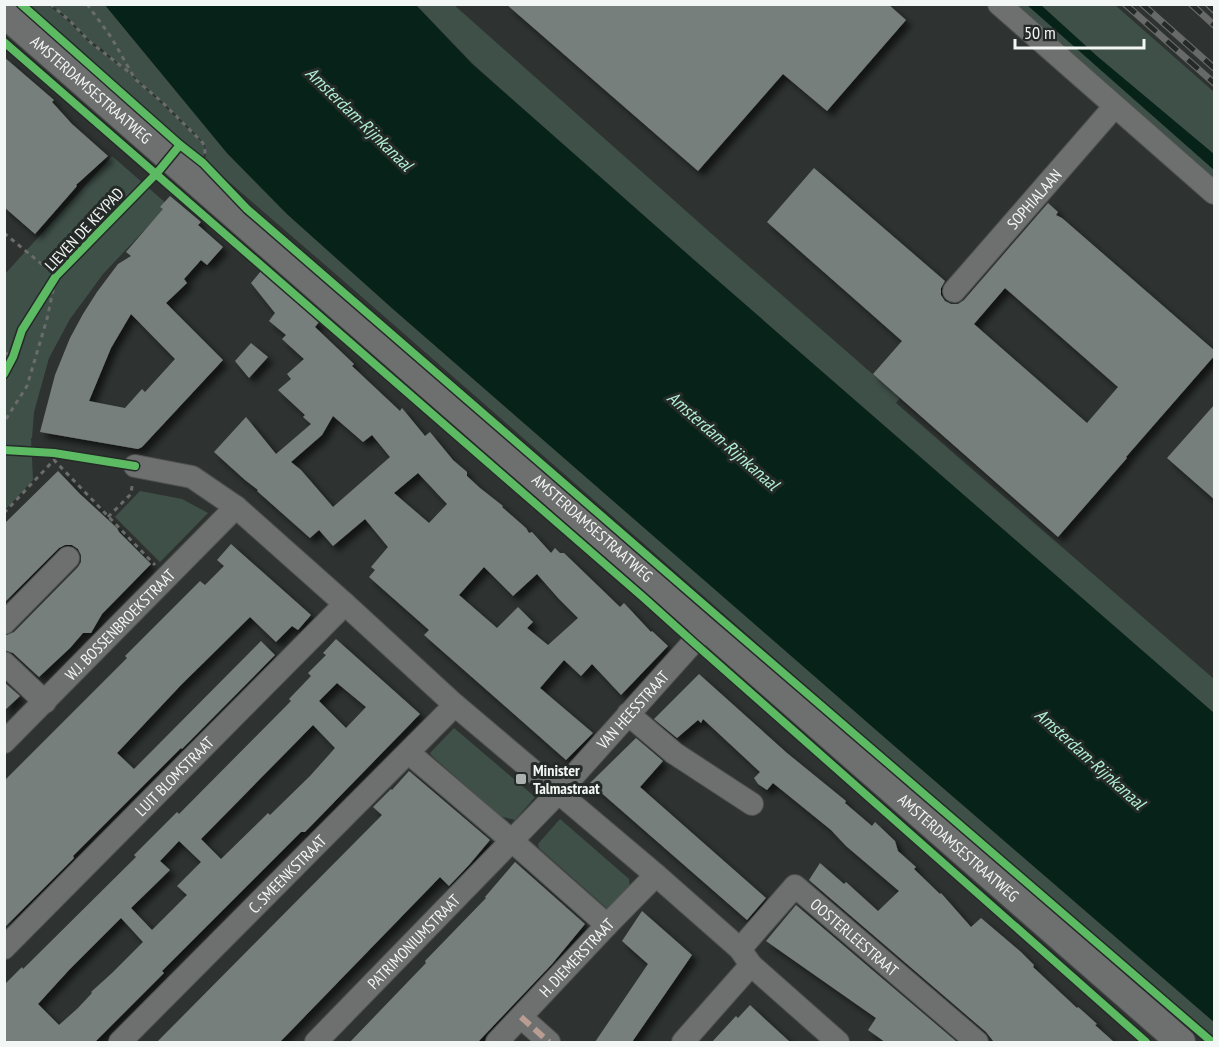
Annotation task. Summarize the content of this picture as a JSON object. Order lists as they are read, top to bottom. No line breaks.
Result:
{"streets":{"main road":["AMSTERDAMSESTRAATWEG"],"street":["SOPHIALAAN","W.J. BOSSENBROEKSTRAAT","VAN HEESSTRAAT","LUIT BLOMSTRAAT","C. SMEENKSTRAAT","OOSTERLEESTRAAT","PATRIMONIUMSTRAAT","H. DIEMERSTRAAT"],"cycle path":["LIEVEN DE KEYPAD"]},"crossings":[["AMSTERDAMSESTRAATWEG","VAN HEESSTRAAT"]],"water":["Amsterdam-Rijnkanaal"],"places":{"transit":["Minister Talmastraat"]},"scale_bar":"50 m"}
